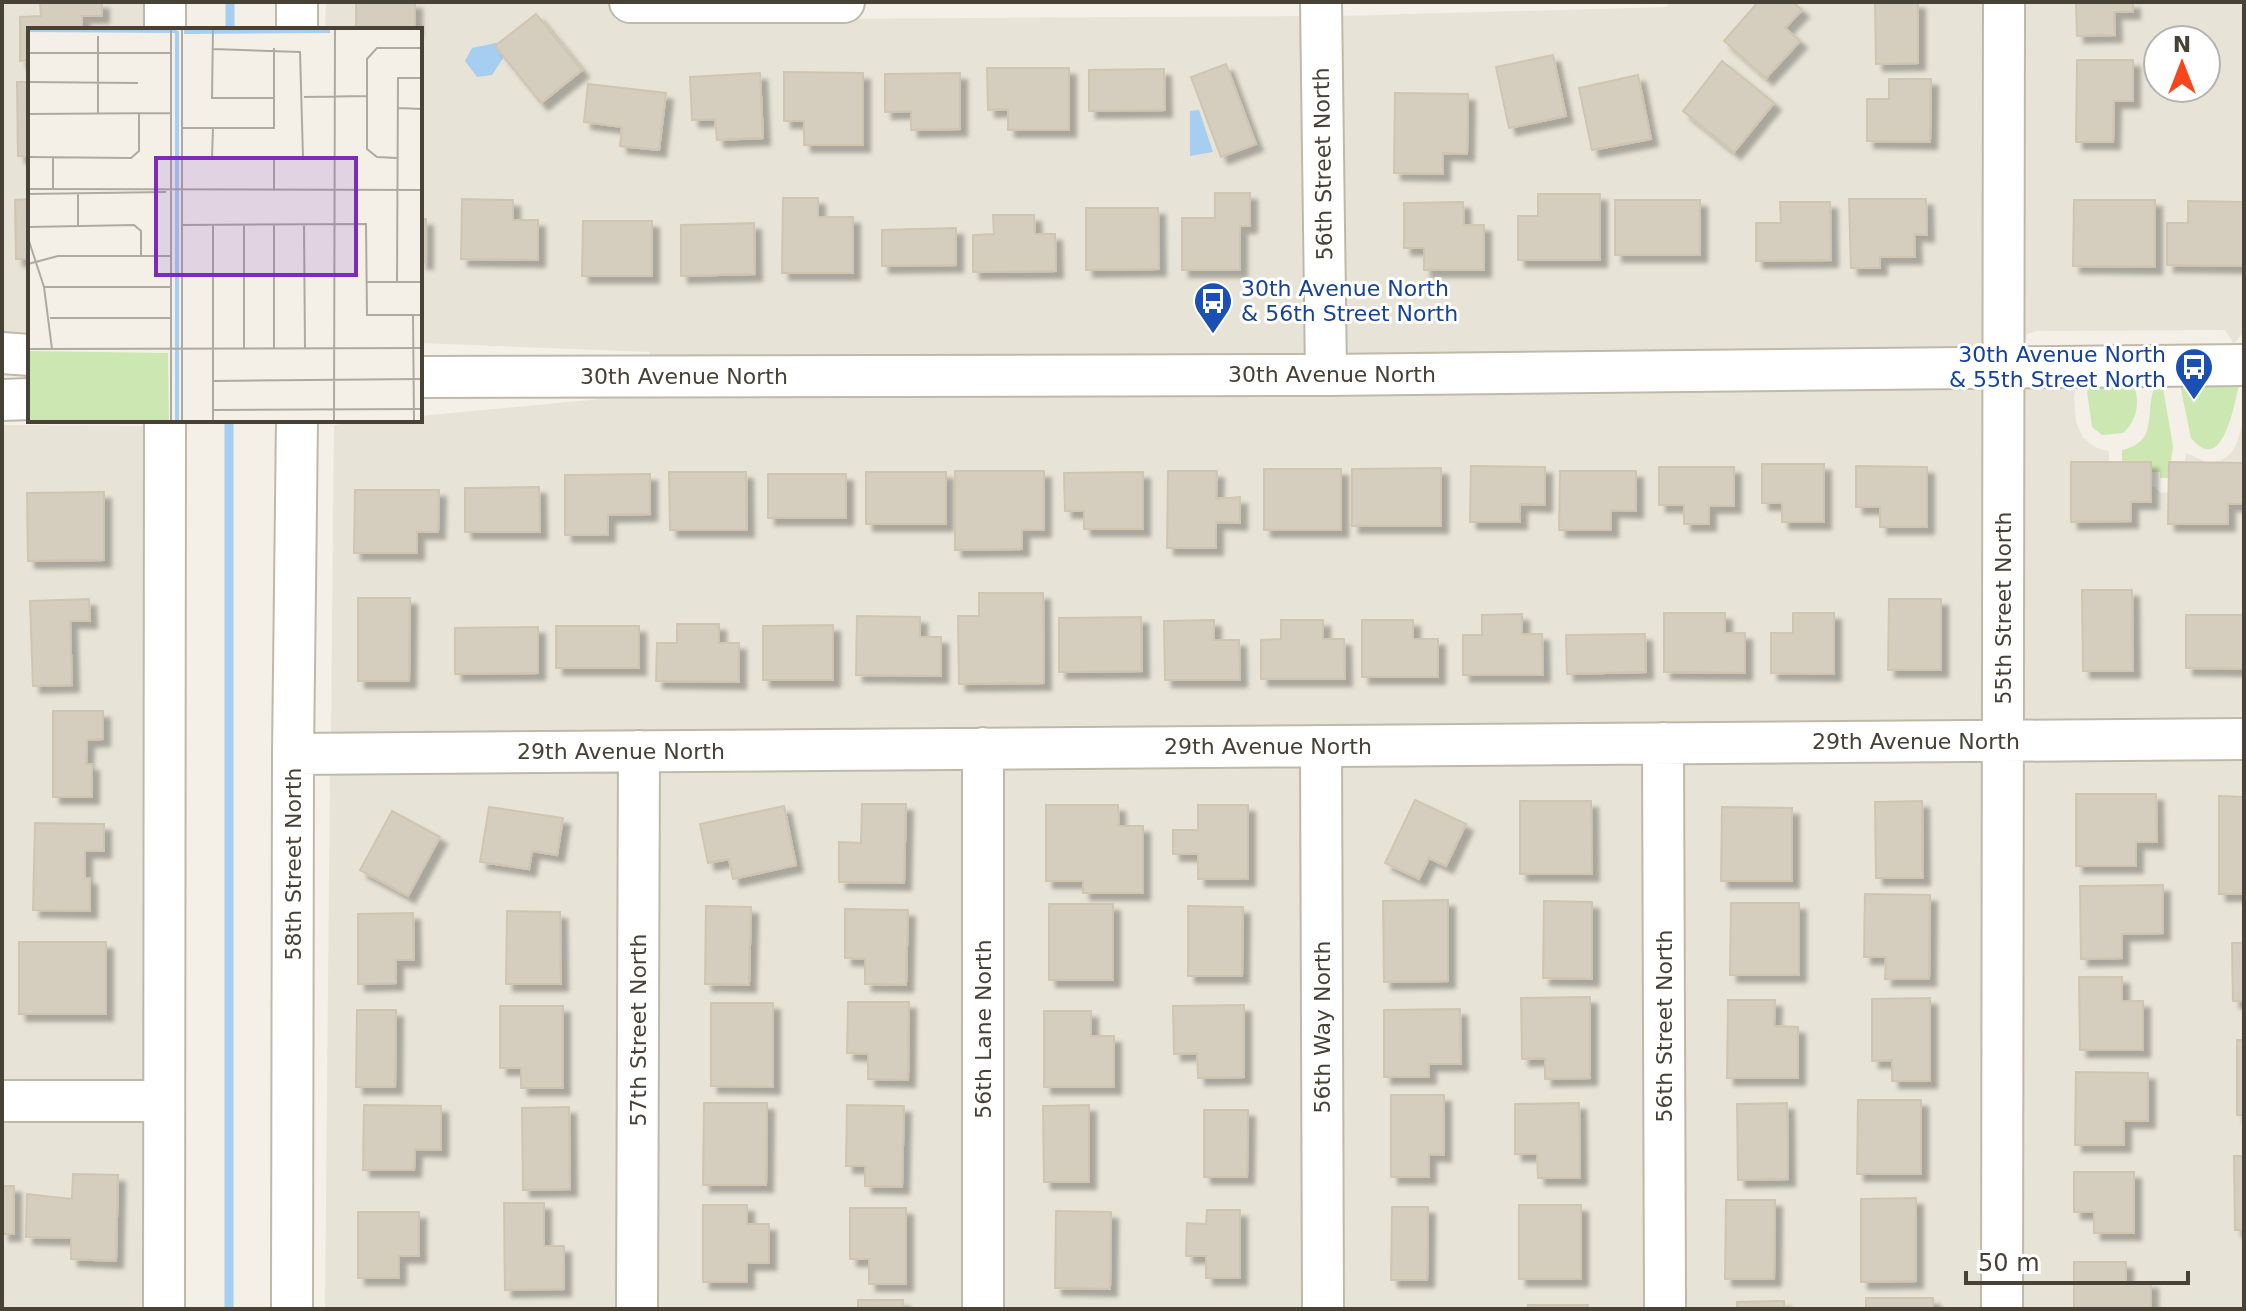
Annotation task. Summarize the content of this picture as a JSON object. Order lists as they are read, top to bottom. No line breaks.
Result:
{"streets":{"street":["56th Street North","30th Avenue North","55th Street North","29th Avenue North","58th Street North","56th Way North","56th Lane North","57th Street North"]},"crossings":[["56th Street North","30th Avenue North"],["56th Street North","29th Avenue North"],["30th Avenue North","55th Street North"],["55th Street North","29th Avenue North"],["29th Avenue North","58th Street North"],["29th Avenue North","56th Way North"],["29th Avenue North","56th Lane North"],["29th Avenue North","57th Street North"]],"places":{"bus stop":["30th Avenue North & 56th Street North","30th Avenue North & 55th Street North"]},"scale_bar":"50 m","north":"top"}
